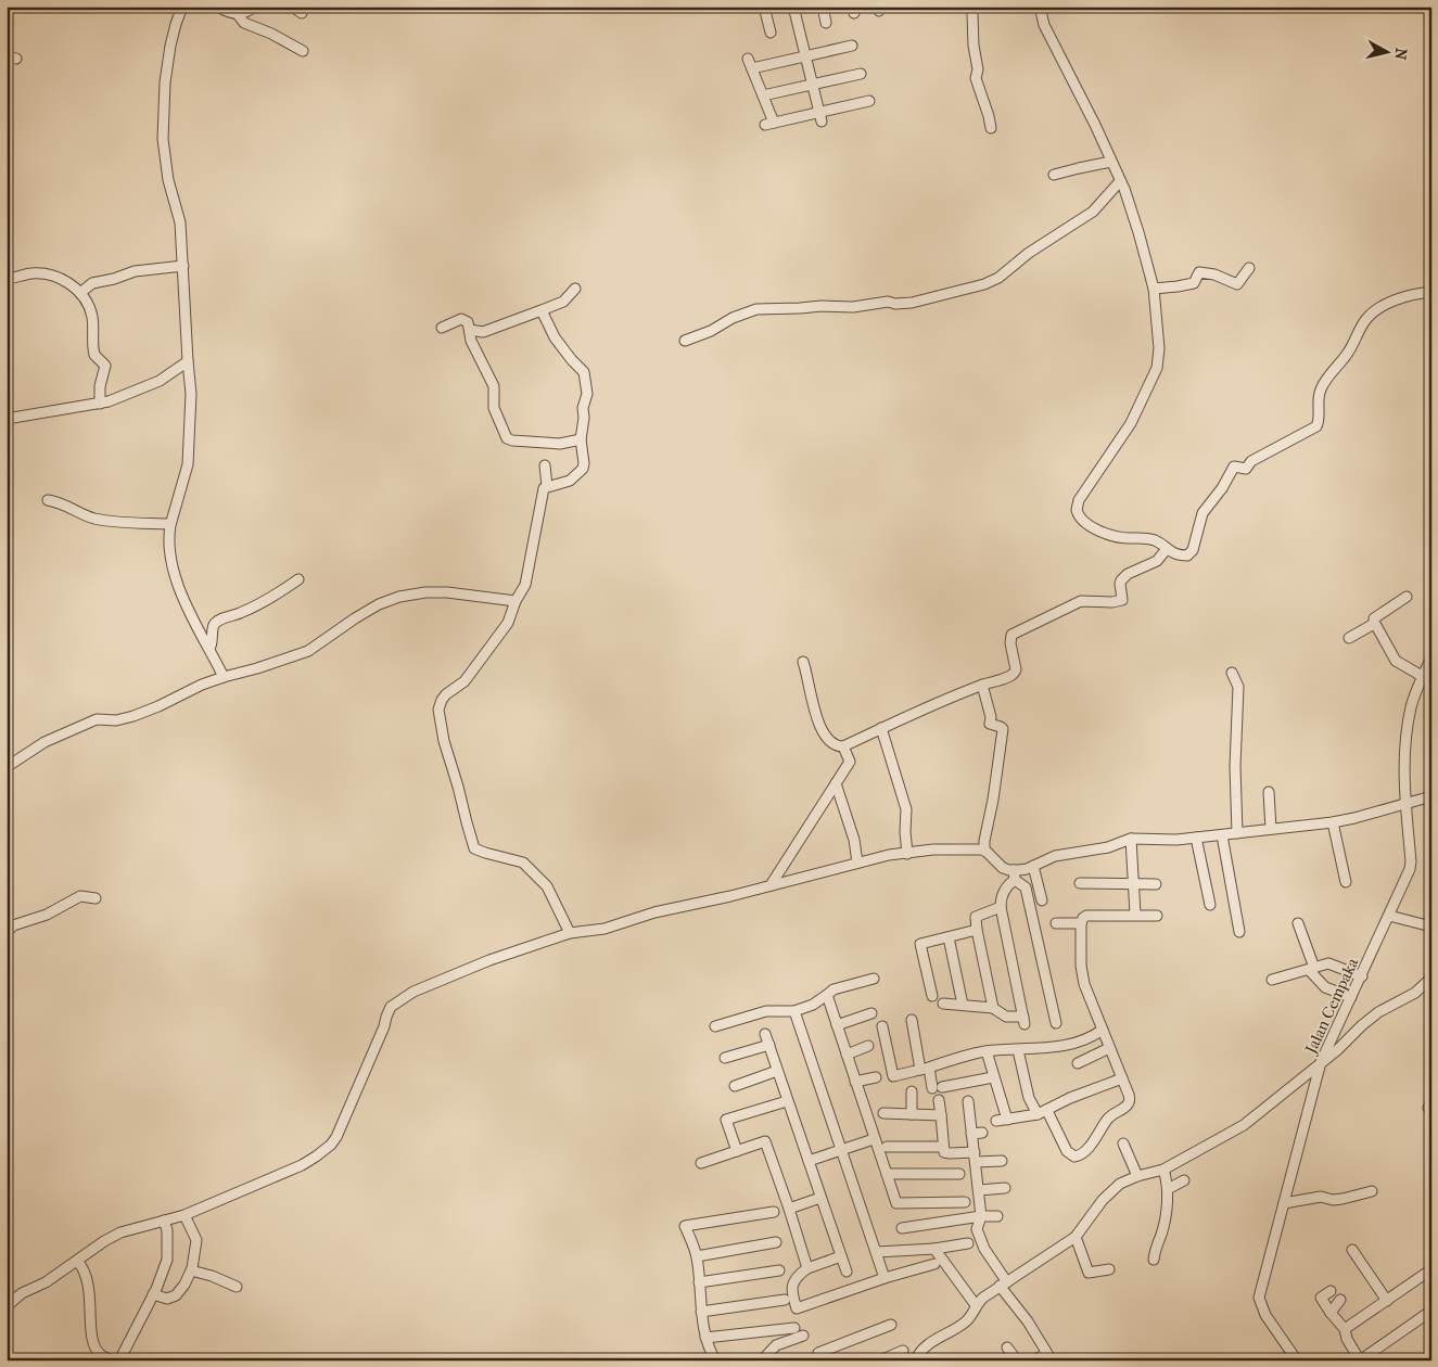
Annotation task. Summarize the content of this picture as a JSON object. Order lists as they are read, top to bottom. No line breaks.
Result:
{"streets":{"street":["Jalan Cempaka"]},"north":"right"}
